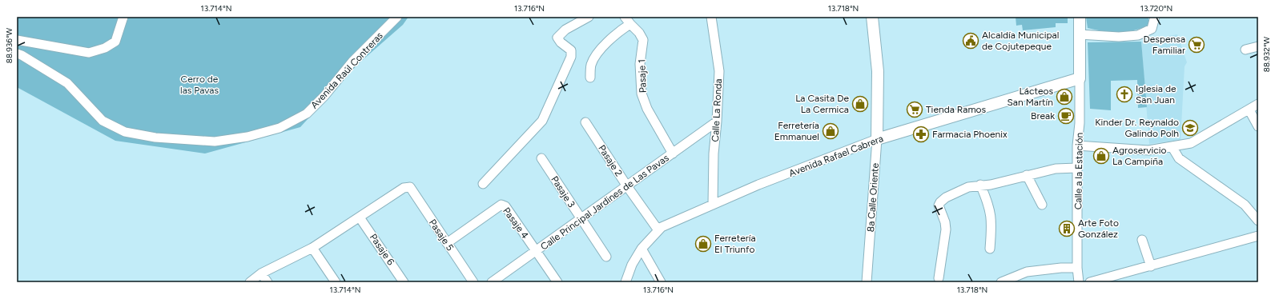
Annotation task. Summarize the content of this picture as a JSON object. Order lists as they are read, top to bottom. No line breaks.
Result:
{"streets":{"main road":["Avenida Rafael Cabrera","8a Calle Oriente"],"street":["Avenida Raúl Contreras","Pasaje 1","Calle La Ronda","Pasaje 2","Calle a la Estación","Pasaje 3","Calle Principal Jardines de Las Pavas","Pasaje 4","Pasaje 5","Pasaje 6"]},"crossings":[["Pasaje 1","Calle Principal Jardines de Las Pavas"],["Calle La Ronda","Avenida Rafael Cabrera"],["Calle La Ronda","Calle Principal Jardines de Las Pavas"],["Avenida Rafael Cabrera","Pasaje 2"],["Avenida Rafael Cabrera","Calle a la Estación"],["Avenida Rafael Cabrera","8a Calle Oriente"],["Pasaje 2","Calle Principal Jardines de Las Pavas"],["Pasaje 3","Calle Principal Jardines de Las Pavas"],["Calle Principal Jardines de Las Pavas","Pasaje 4"],["Pasaje 4","Pasaje 5"],["Pasaje 5","Pasaje 6"]],"parks":["Cerro de las Pavas"],"places":{"public building":["Alcaldía Municipal de Cojutepeque"],"supermarket":["Despensa Familiar","Tienda Ramos"],"church":["Iglesia de San Juan"],"shop":["Lácteos San Martín","La Casita De La Cermica","Ferretería Emmanuel","Agroservicio La Campiña","Ferretería El Triunfo"],"cafe":["Break"],"school or university":["Kinder Dr. Reynaldo Galindo Polh"],"pharmacy":["Farmacia Phoenix"],"building":["Arte Foto González"]},"coordinates":["13.714°N","13.716°N","13.718°N","13.720°N","88.936°W","88.932°W"]}
